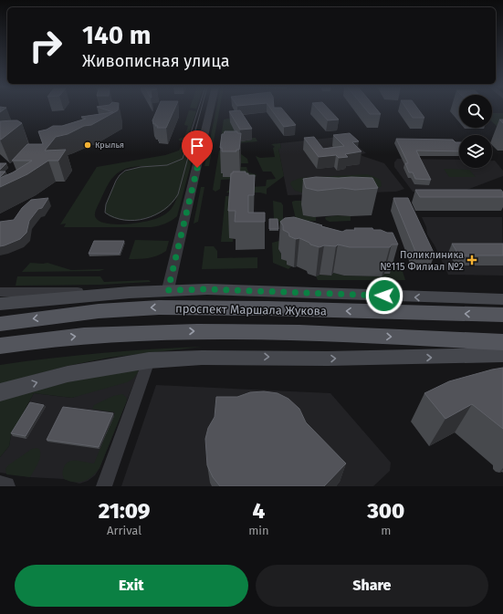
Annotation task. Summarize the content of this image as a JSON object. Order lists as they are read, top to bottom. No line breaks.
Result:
{"streets":{"main road":["проспект Маршала Жукова"]},"places":{"other":["Крылья"],"health":["Поликлиника №115 Филиал №2"]},"page":{"turn":["140 m","Живописная улица"],"eta":["21:09","Arrival","4","min","300","m"],"buttons":["Exit","Share"]}}
